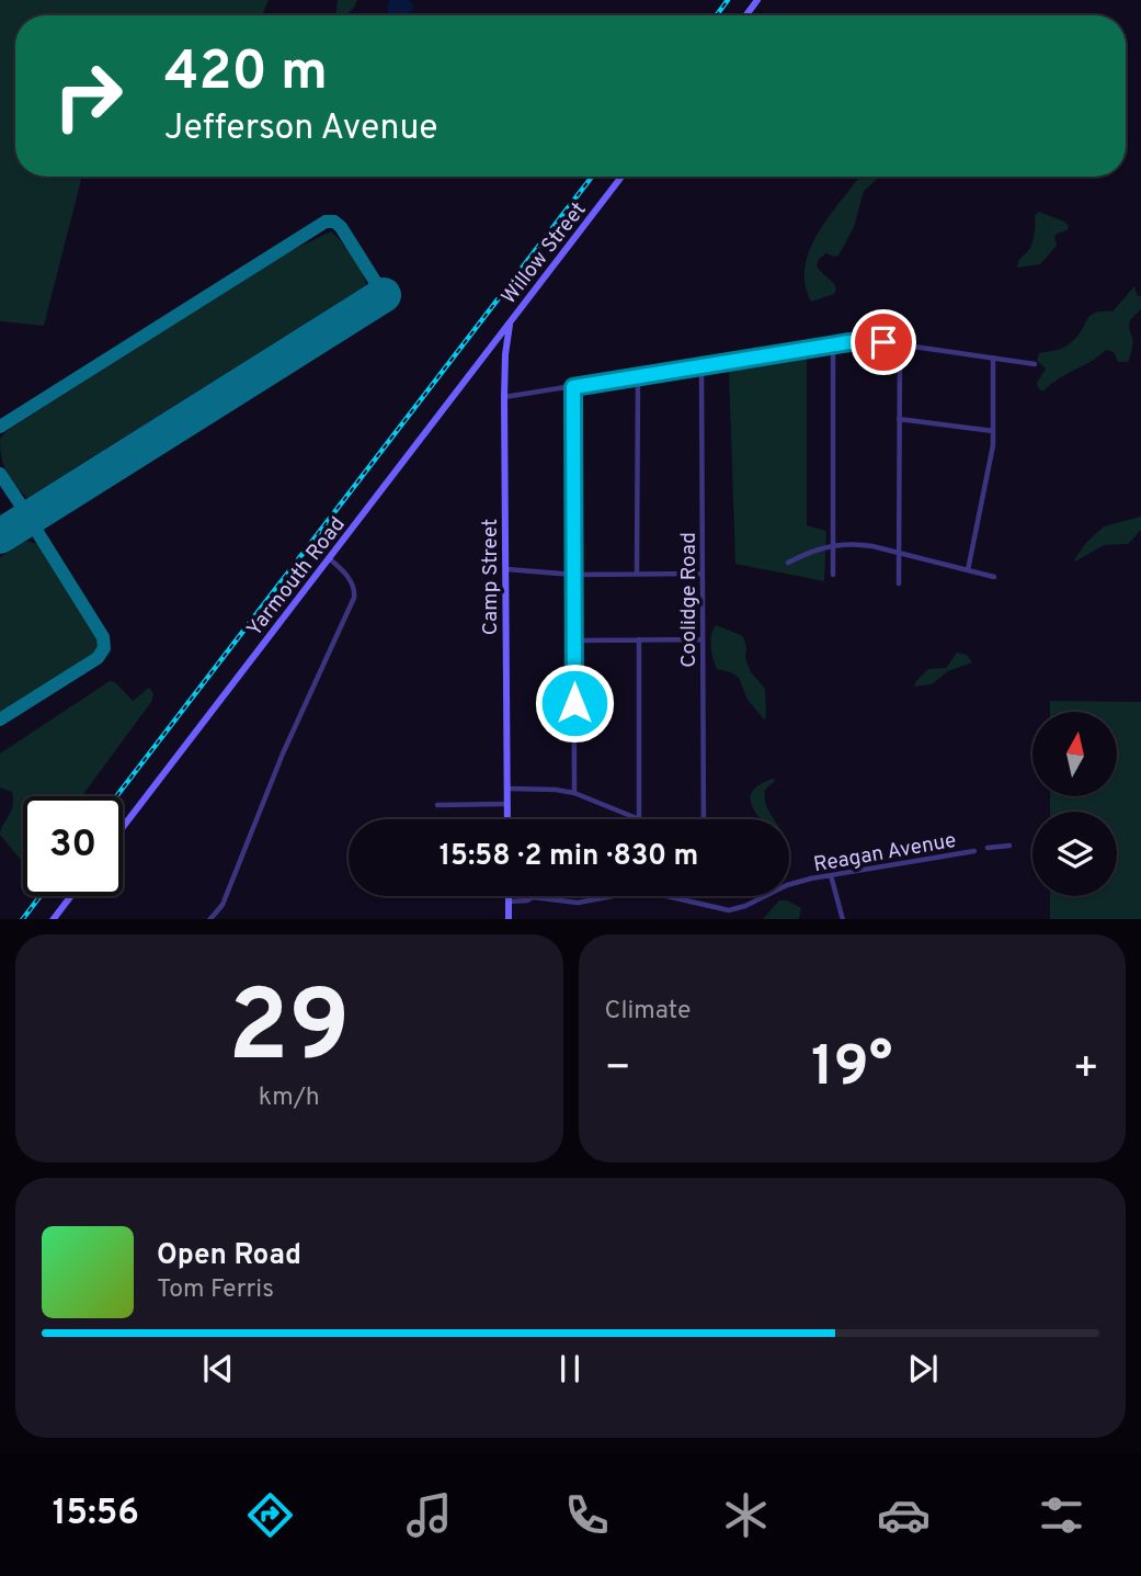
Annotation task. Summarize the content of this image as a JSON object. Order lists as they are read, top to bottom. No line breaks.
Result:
{"streets":{"main road":["Willow Street","Yarmouth Road","Camp Street"],"street":["Coolidge Road","Reagan Avenue"]},"crossings":[["Willow Street","Yarmouth Road"],["Willow Street","Camp Street"],["Yarmouth Road","Camp Street"]],"north":"top","page":{"turn":["420 m","Jefferson Avenue"],"limit":"30","trip":"15:58 · 2 min · 830 m","tile":[["29","km/h"],"Climate"],"heat":["−","19°","+"],"song":["Open Road","Tom Ferris"],"tabs":"15:56"}}
